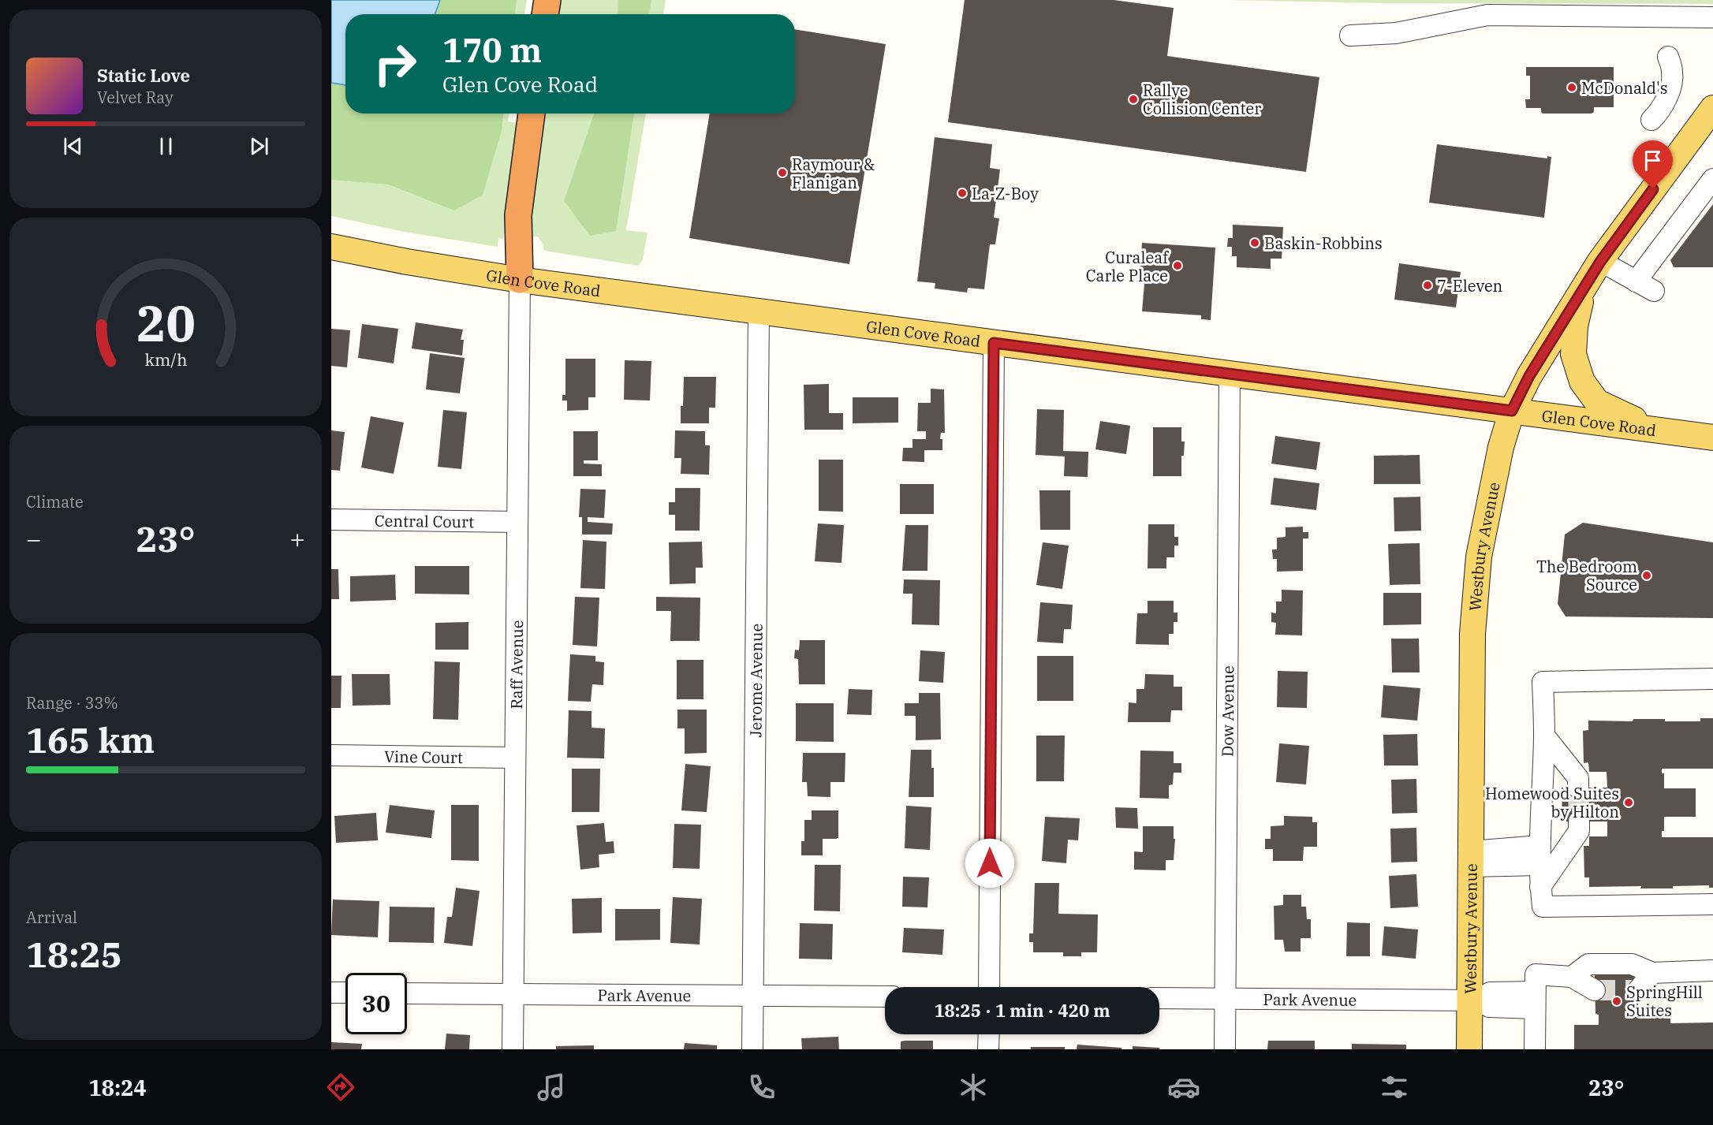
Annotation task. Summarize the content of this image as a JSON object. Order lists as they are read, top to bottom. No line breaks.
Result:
{"streets":{"main road":["Glen Cove Road","Westbury Avenue"],"street":["Central Court","Raff Avenue","Jerome Avenue","Dow Avenue","Vine Court","Park Avenue"]},"crossings":[["Glen Cove Road","Westbury Avenue"],["Glen Cove Road","Raff Avenue"],["Glen Cove Road","Jerome Avenue"],["Glen Cove Road","Dow Avenue"],["Central Court","Raff Avenue"],["Westbury Avenue","Park Avenue"],["Raff Avenue","Vine Court"],["Raff Avenue","Park Avenue"],["Jerome Avenue","Park Avenue"],["Dow Avenue","Park Avenue"]],"places":["McDonald's","Rallye Collision Center","Raymour & Flanigan","La-Z-Boy","Baskin-Robbins","Curaleaf Carle Place","7-Eleven","The Bedroom Source","Homewood Suites by Hilton","SpringHill Suites"],"page":{"turn":["170 m","Glen Cove Road"],"song":["Static Love","Velvet Ray"],"tile":["Climate",["Range · 33%","165 km"],["Arrival","18:25"]],"heat":["−","23°","+"],"limit":"30","trip":"18:25 · 1 min · 420 m","tabs":["18:24","23°"],"gauge":["20","km/h"]}}
